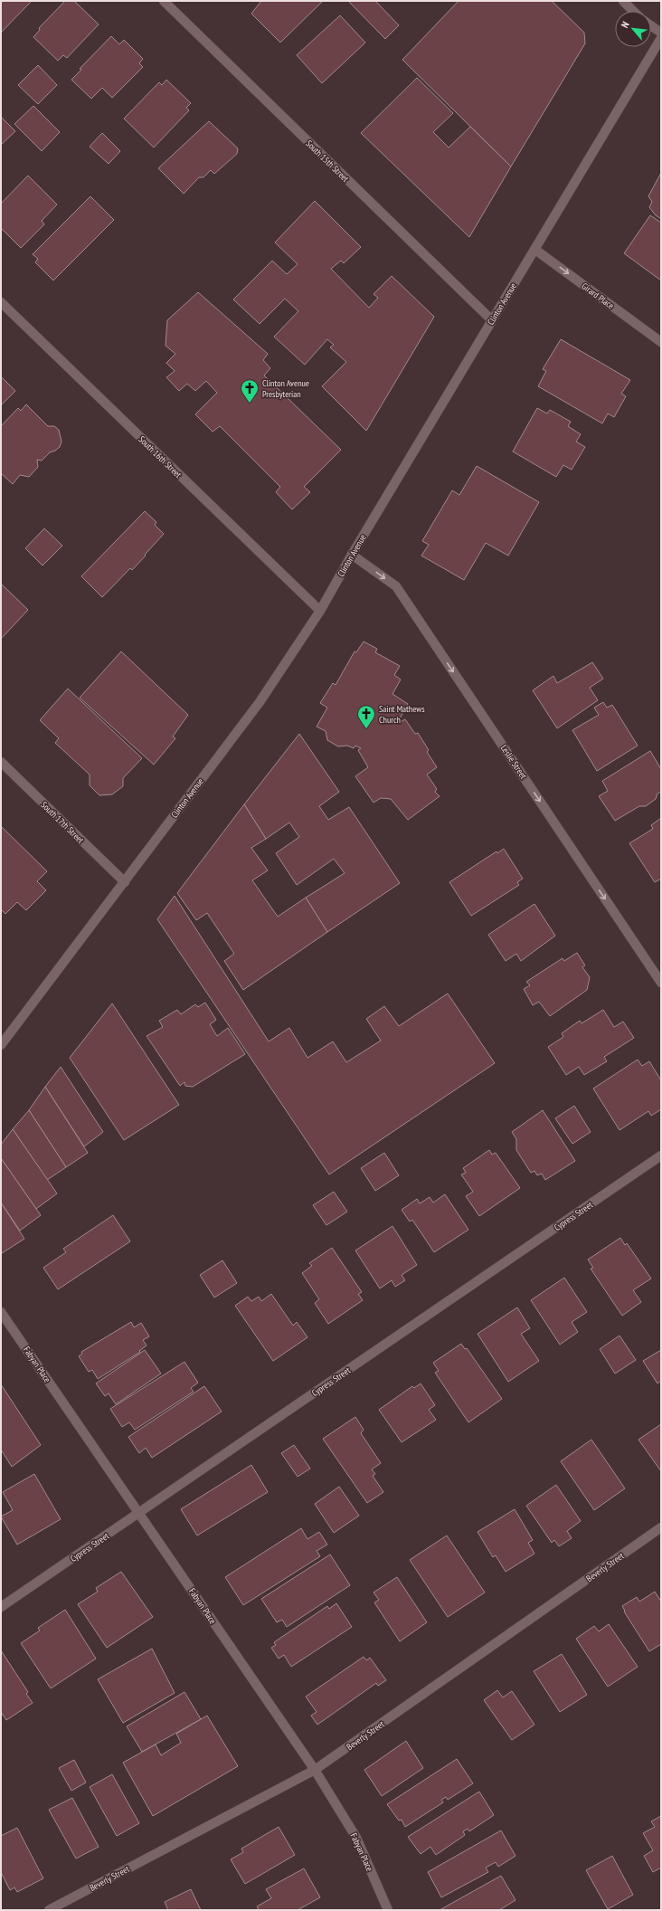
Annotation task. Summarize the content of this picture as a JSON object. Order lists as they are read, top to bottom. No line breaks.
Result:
{"streets":{"street":["South 15th Street","Girard Place","Clinton Avenue","South 16th Street","Leslie Street","South 17th Street","Cypress Street","Fabyan Place","Beverly Street"]},"crossings":[["South 15th Street","Clinton Avenue"],["Girard Place","Clinton Avenue"],["Clinton Avenue","South 16th Street"],["Clinton Avenue","Leslie Street"],["Clinton Avenue","South 17th Street"],["Cypress Street","Fabyan Place"],["Fabyan Place","Beverly Street"]],"one_way":["Girard Place","Leslie Street"],"places":{"church":["Clinton Avenue Presbyterian","Saint Mathews Church"]},"north":"top left"}
